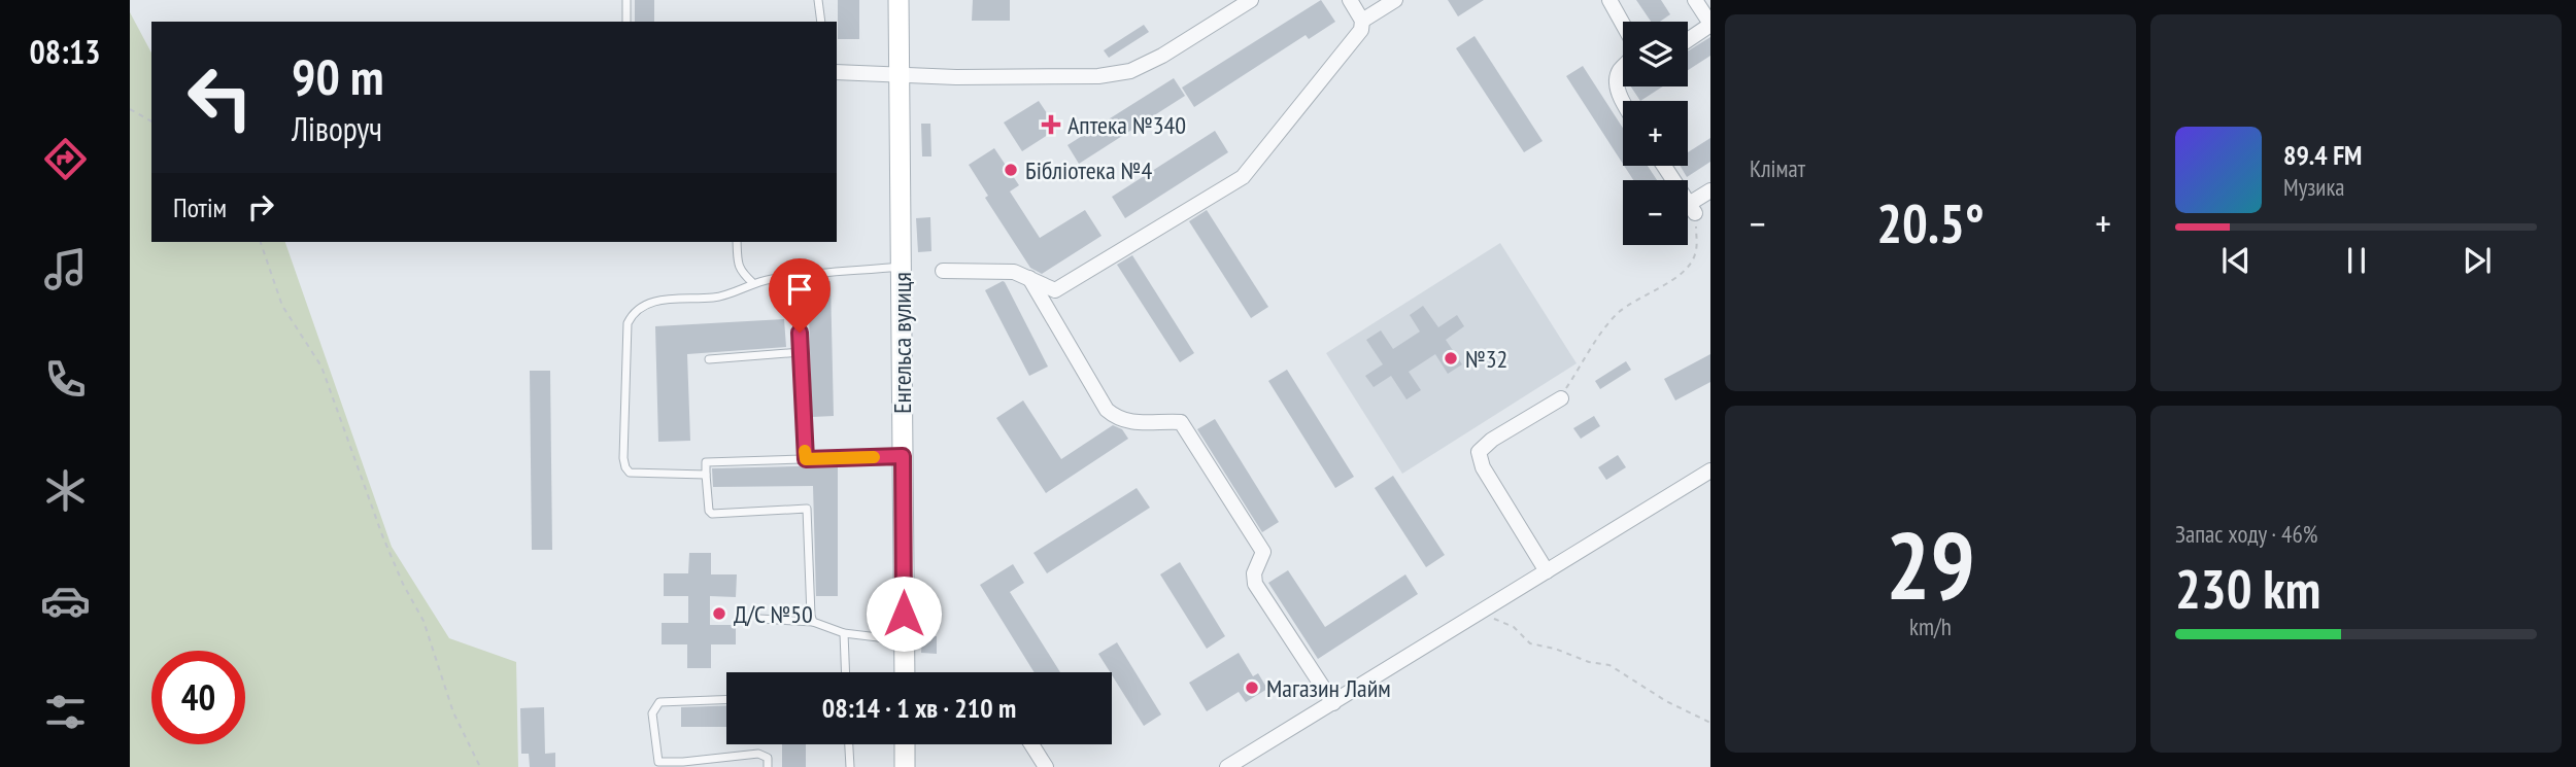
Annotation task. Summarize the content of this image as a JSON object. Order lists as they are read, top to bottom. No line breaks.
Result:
{"streets":{"street":["Енгельса вулиця"]},"places":{"health":["Аптека №340"],"other":["Бібліотека №4","№32","Д/С №50","Магазин Лайм"]},"page":{"tabs":"08:13","tile":["Клімат",["29","km/h"],["Запас ходу · 46%","230 km"]],"map_buttons":["+","−"],"turn":["90 m","Ліворуч"],"song":["89.4 FM","Музика"],"then":"Потім","heat":["−","20.5°","+"],"limit":"40","trip":"08:14 · 1 хв · 210 m"}}
